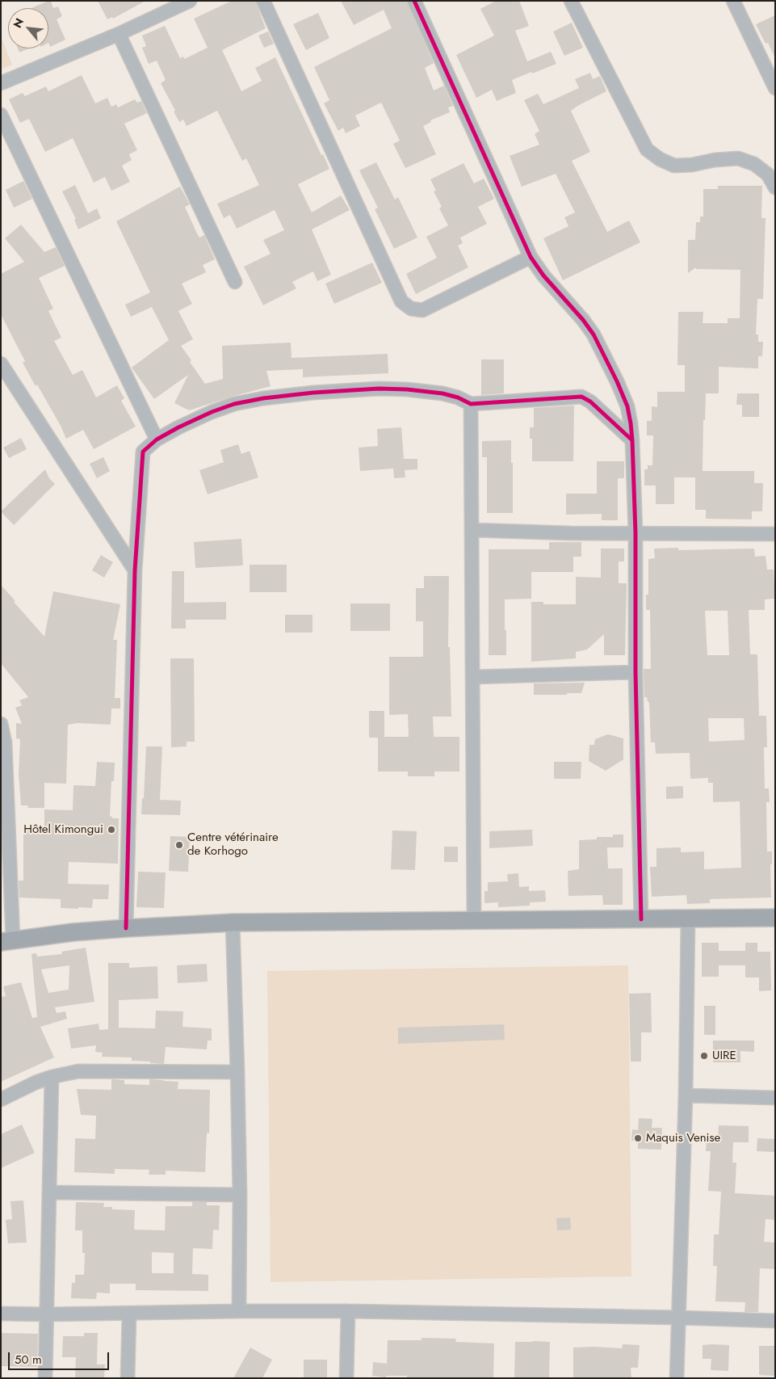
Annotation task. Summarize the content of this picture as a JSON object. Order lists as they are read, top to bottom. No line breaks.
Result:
{"places":["Hôtel Kimongui","Centre vétérinaire de Korhogo","UIRE","Maquis Venise"],"scale_bar":"50 m","north":"top left"}
